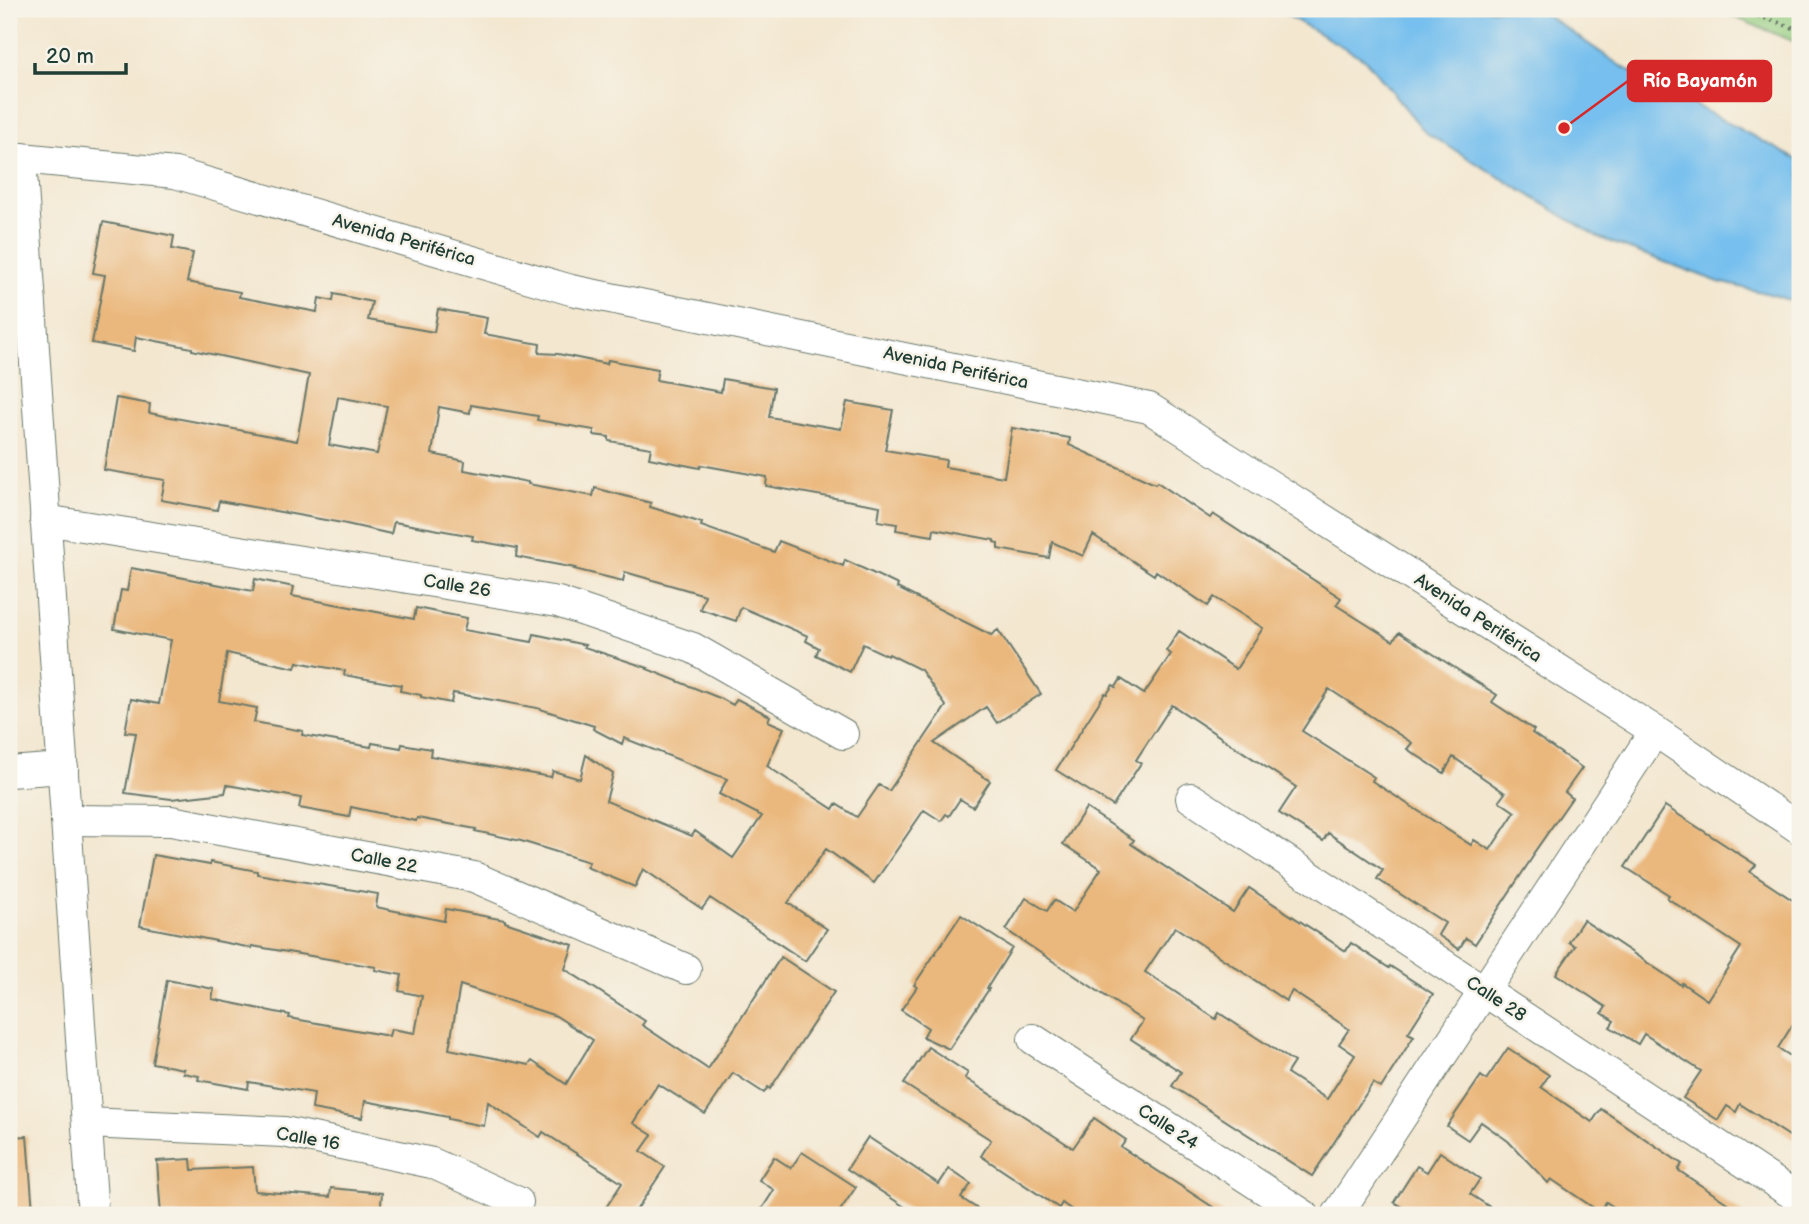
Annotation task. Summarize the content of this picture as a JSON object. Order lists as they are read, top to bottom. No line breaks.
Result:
{"streets":{"street":["Avenida Periférica","Calle 26","Calle 22","Calle 28","Calle 24","Calle 16"]},"places":["Río Bayamón"],"scale_bar":"20 m"}
